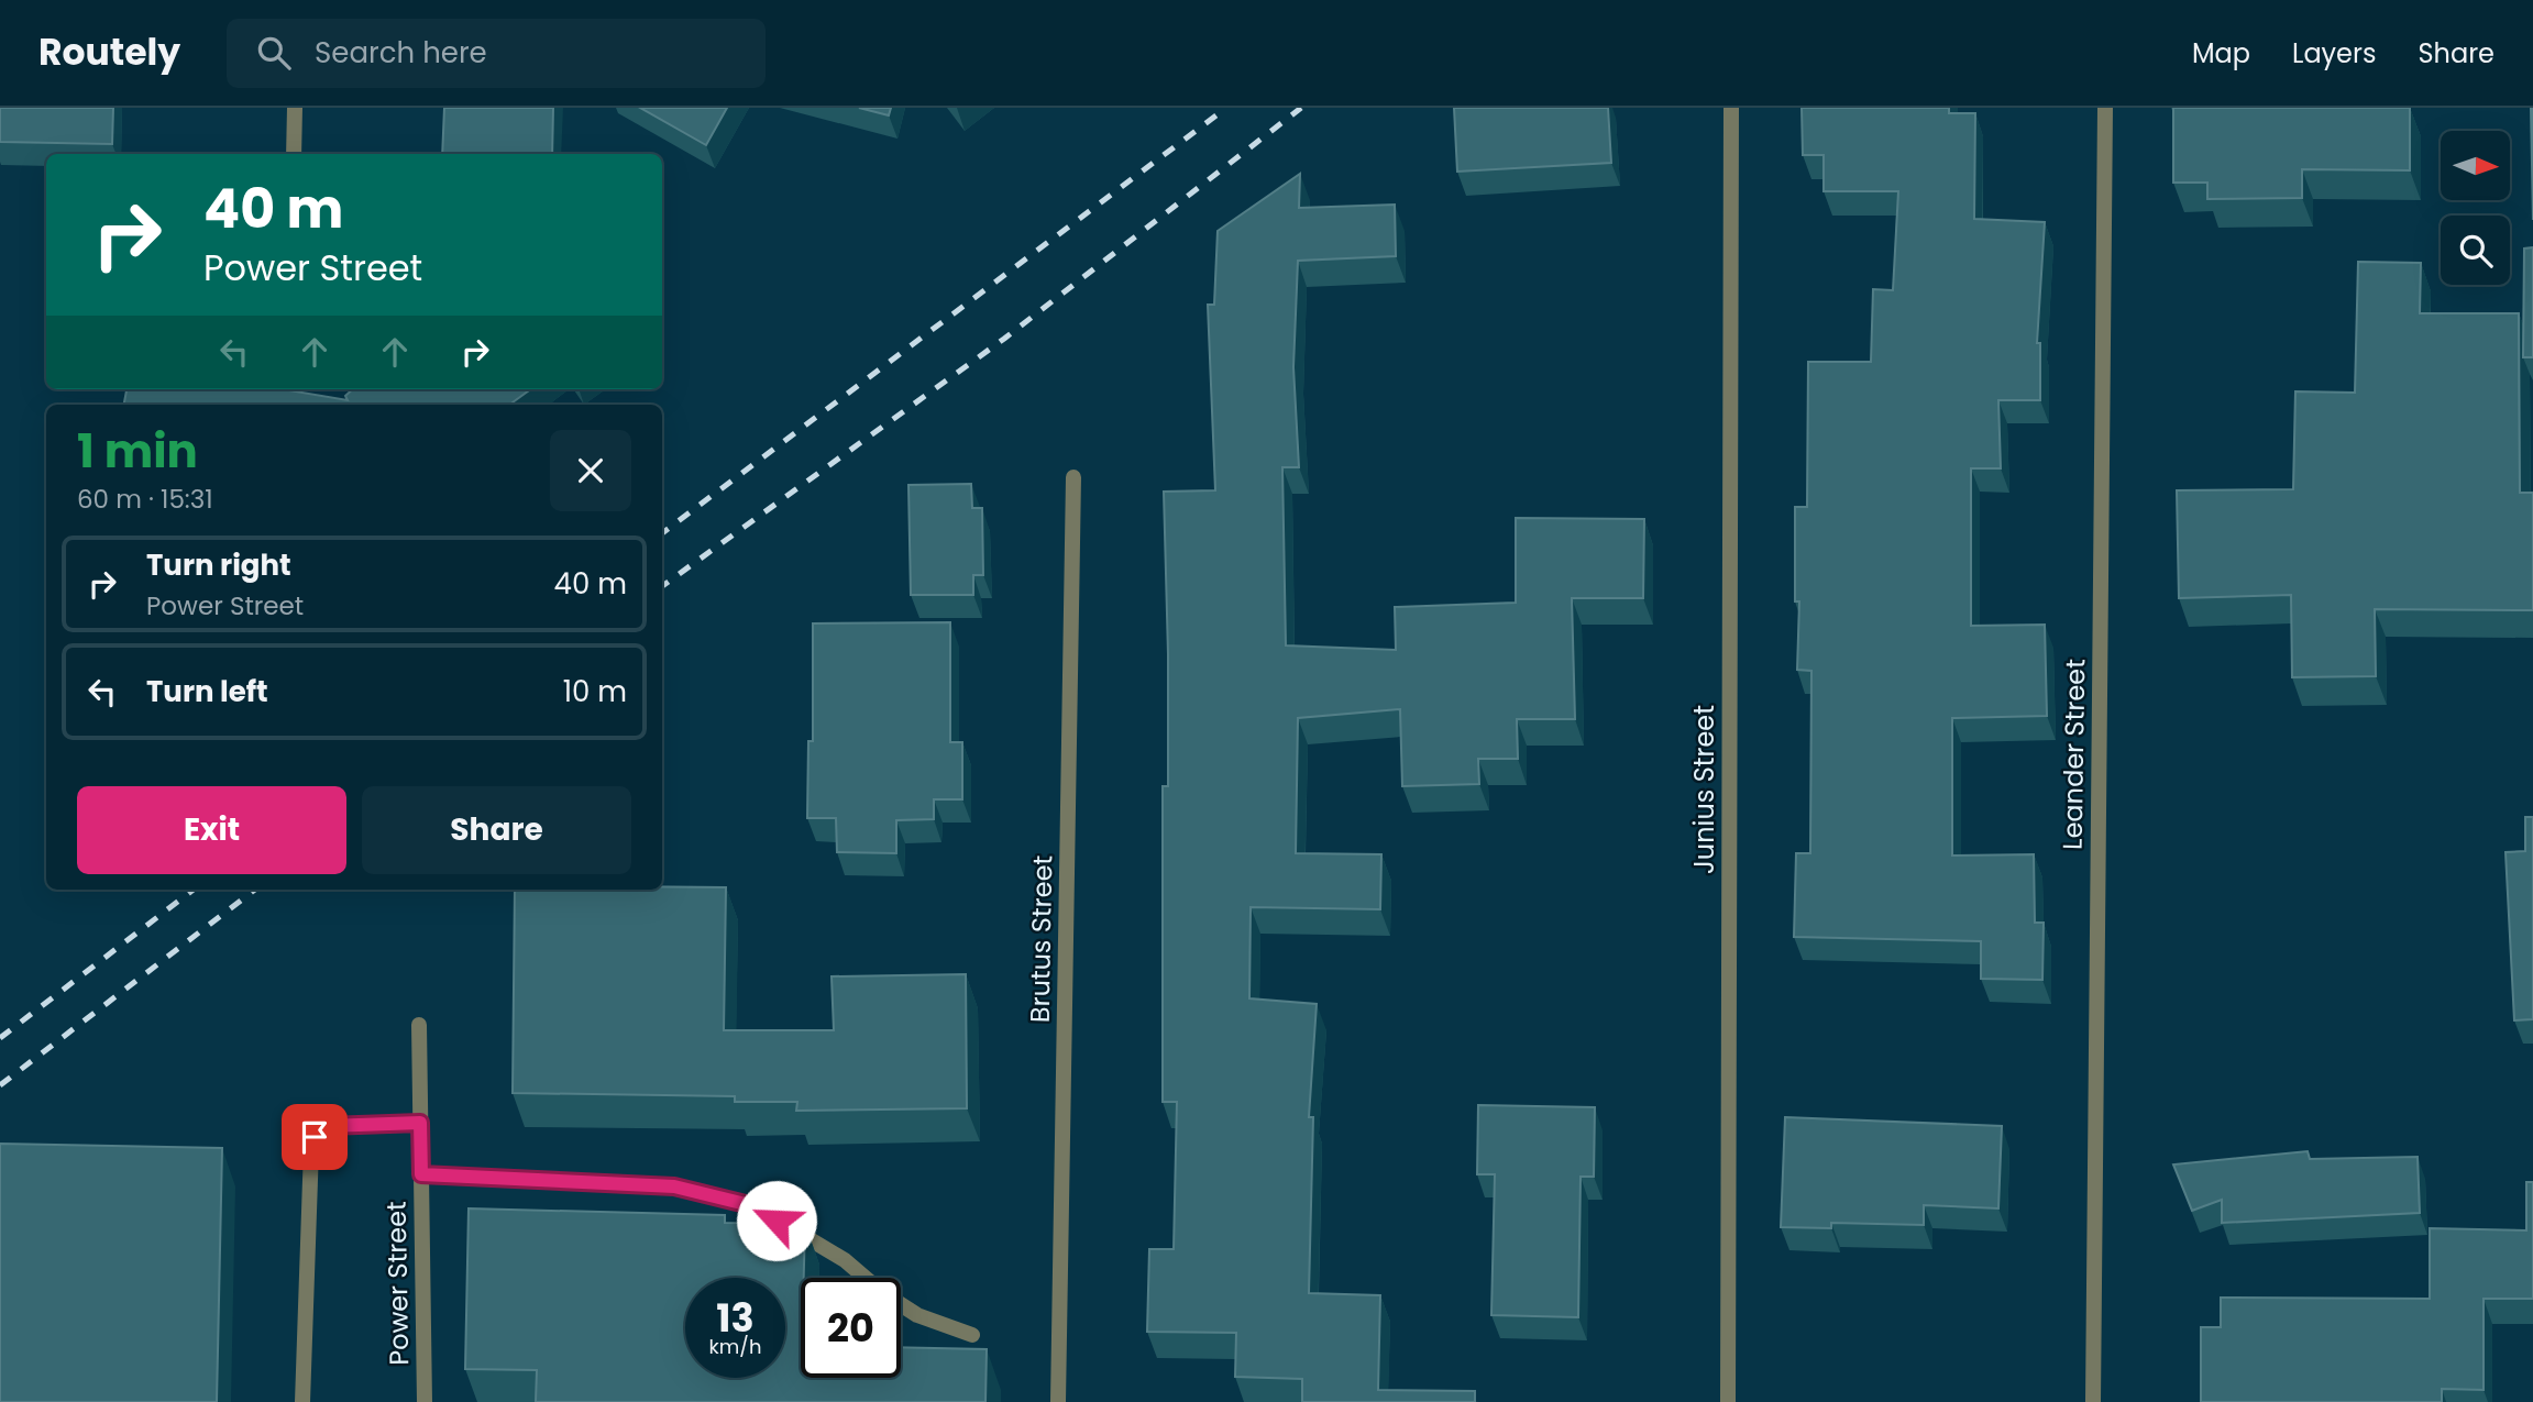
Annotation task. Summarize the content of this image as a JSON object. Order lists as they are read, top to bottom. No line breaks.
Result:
{"streets":{"street":["Leander Street","Junius Street","Brutus Street","Power Street"]},"north":"right","page":{"header":"Routely","search":"Search here","nav":["Map","Layers","Share"],"turn":["40 m","Power Street"],"heading":["1 min","60 m · 15:31"],"list":[{"name":"Turn right","note":"Power Street","value":"40 m"},{"name":"Turn left","value":"10 m"}],"buttons":["Exit","Share"],"speed":"13 km/h","limit":"20"}}
